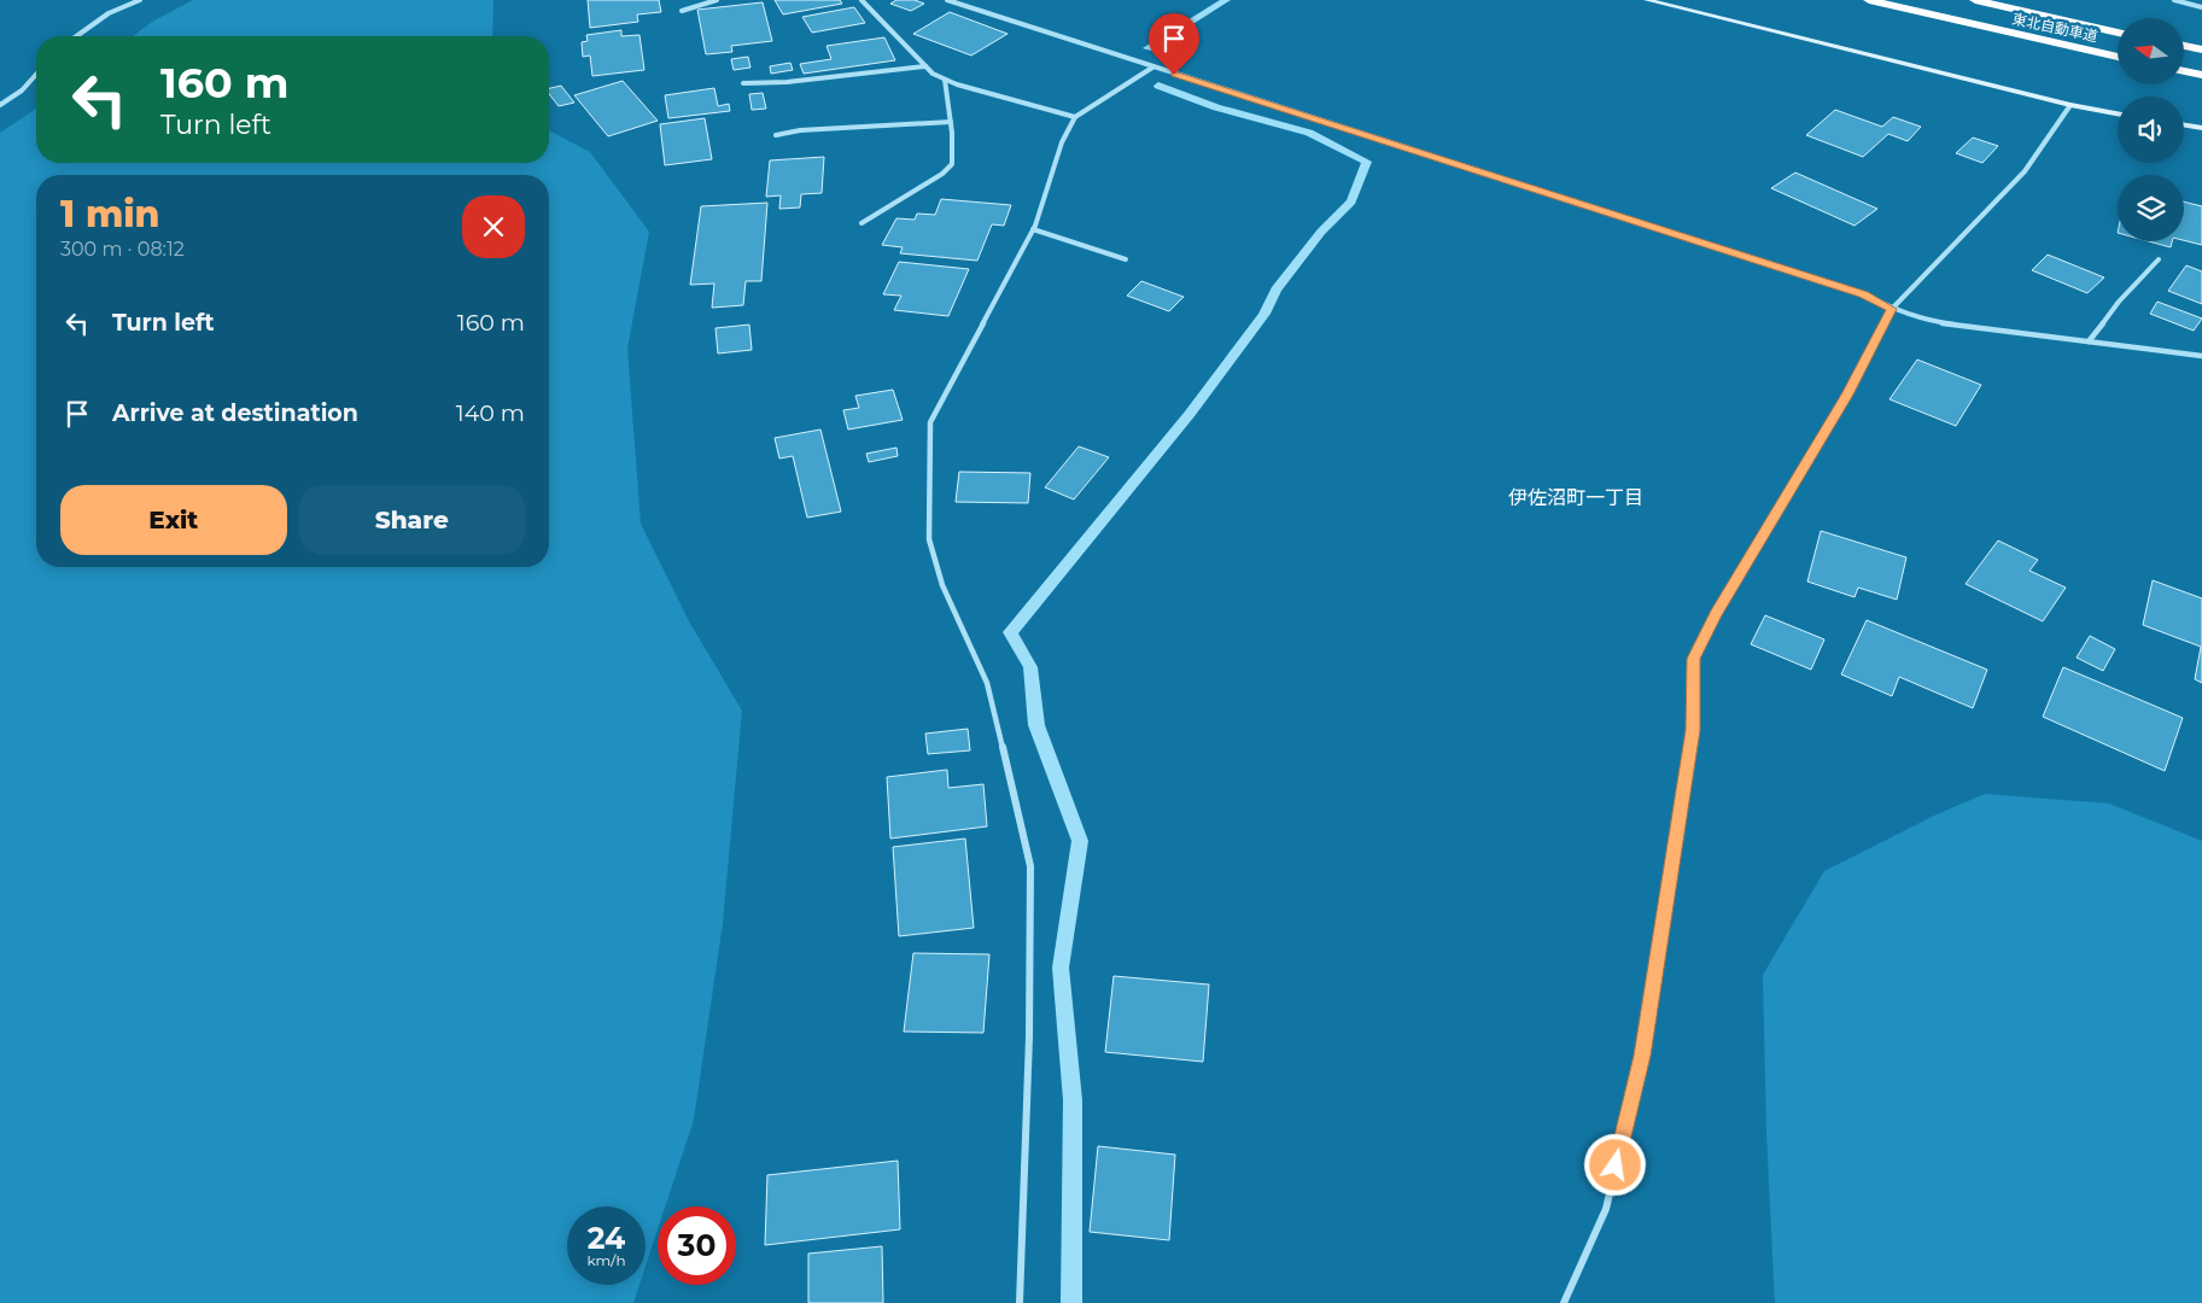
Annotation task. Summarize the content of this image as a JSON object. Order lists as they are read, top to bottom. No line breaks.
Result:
{"streets":{"highway":["東北自動車道"]},"districts":["伊佐沼町一丁目"],"north":"left","page":{"turn":["160 m","Turn left"],"heading":["1 min","300 m · 08:12"],"list":[{"name":"Turn left","value":"160 m"},{"name":"Arrive at destination","value":"140 m"}],"buttons":["Exit","Share"],"speed":"24 km/h","limit":"30"}}
